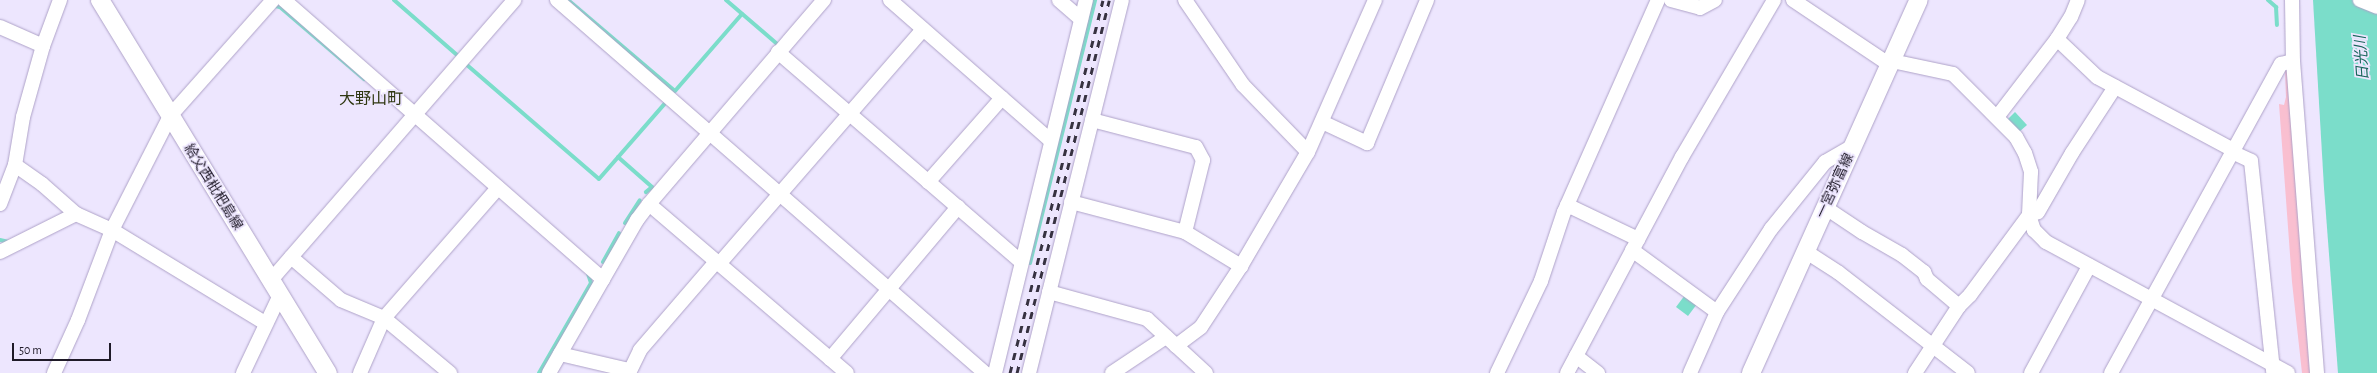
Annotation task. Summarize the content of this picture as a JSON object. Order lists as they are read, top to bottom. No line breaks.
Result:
{"streets":{"main road":["一宮弥富線","給父西枇杷島線"]},"districts":["大野山町"],"water":["日光川"],"scale_bar":"50 m"}
